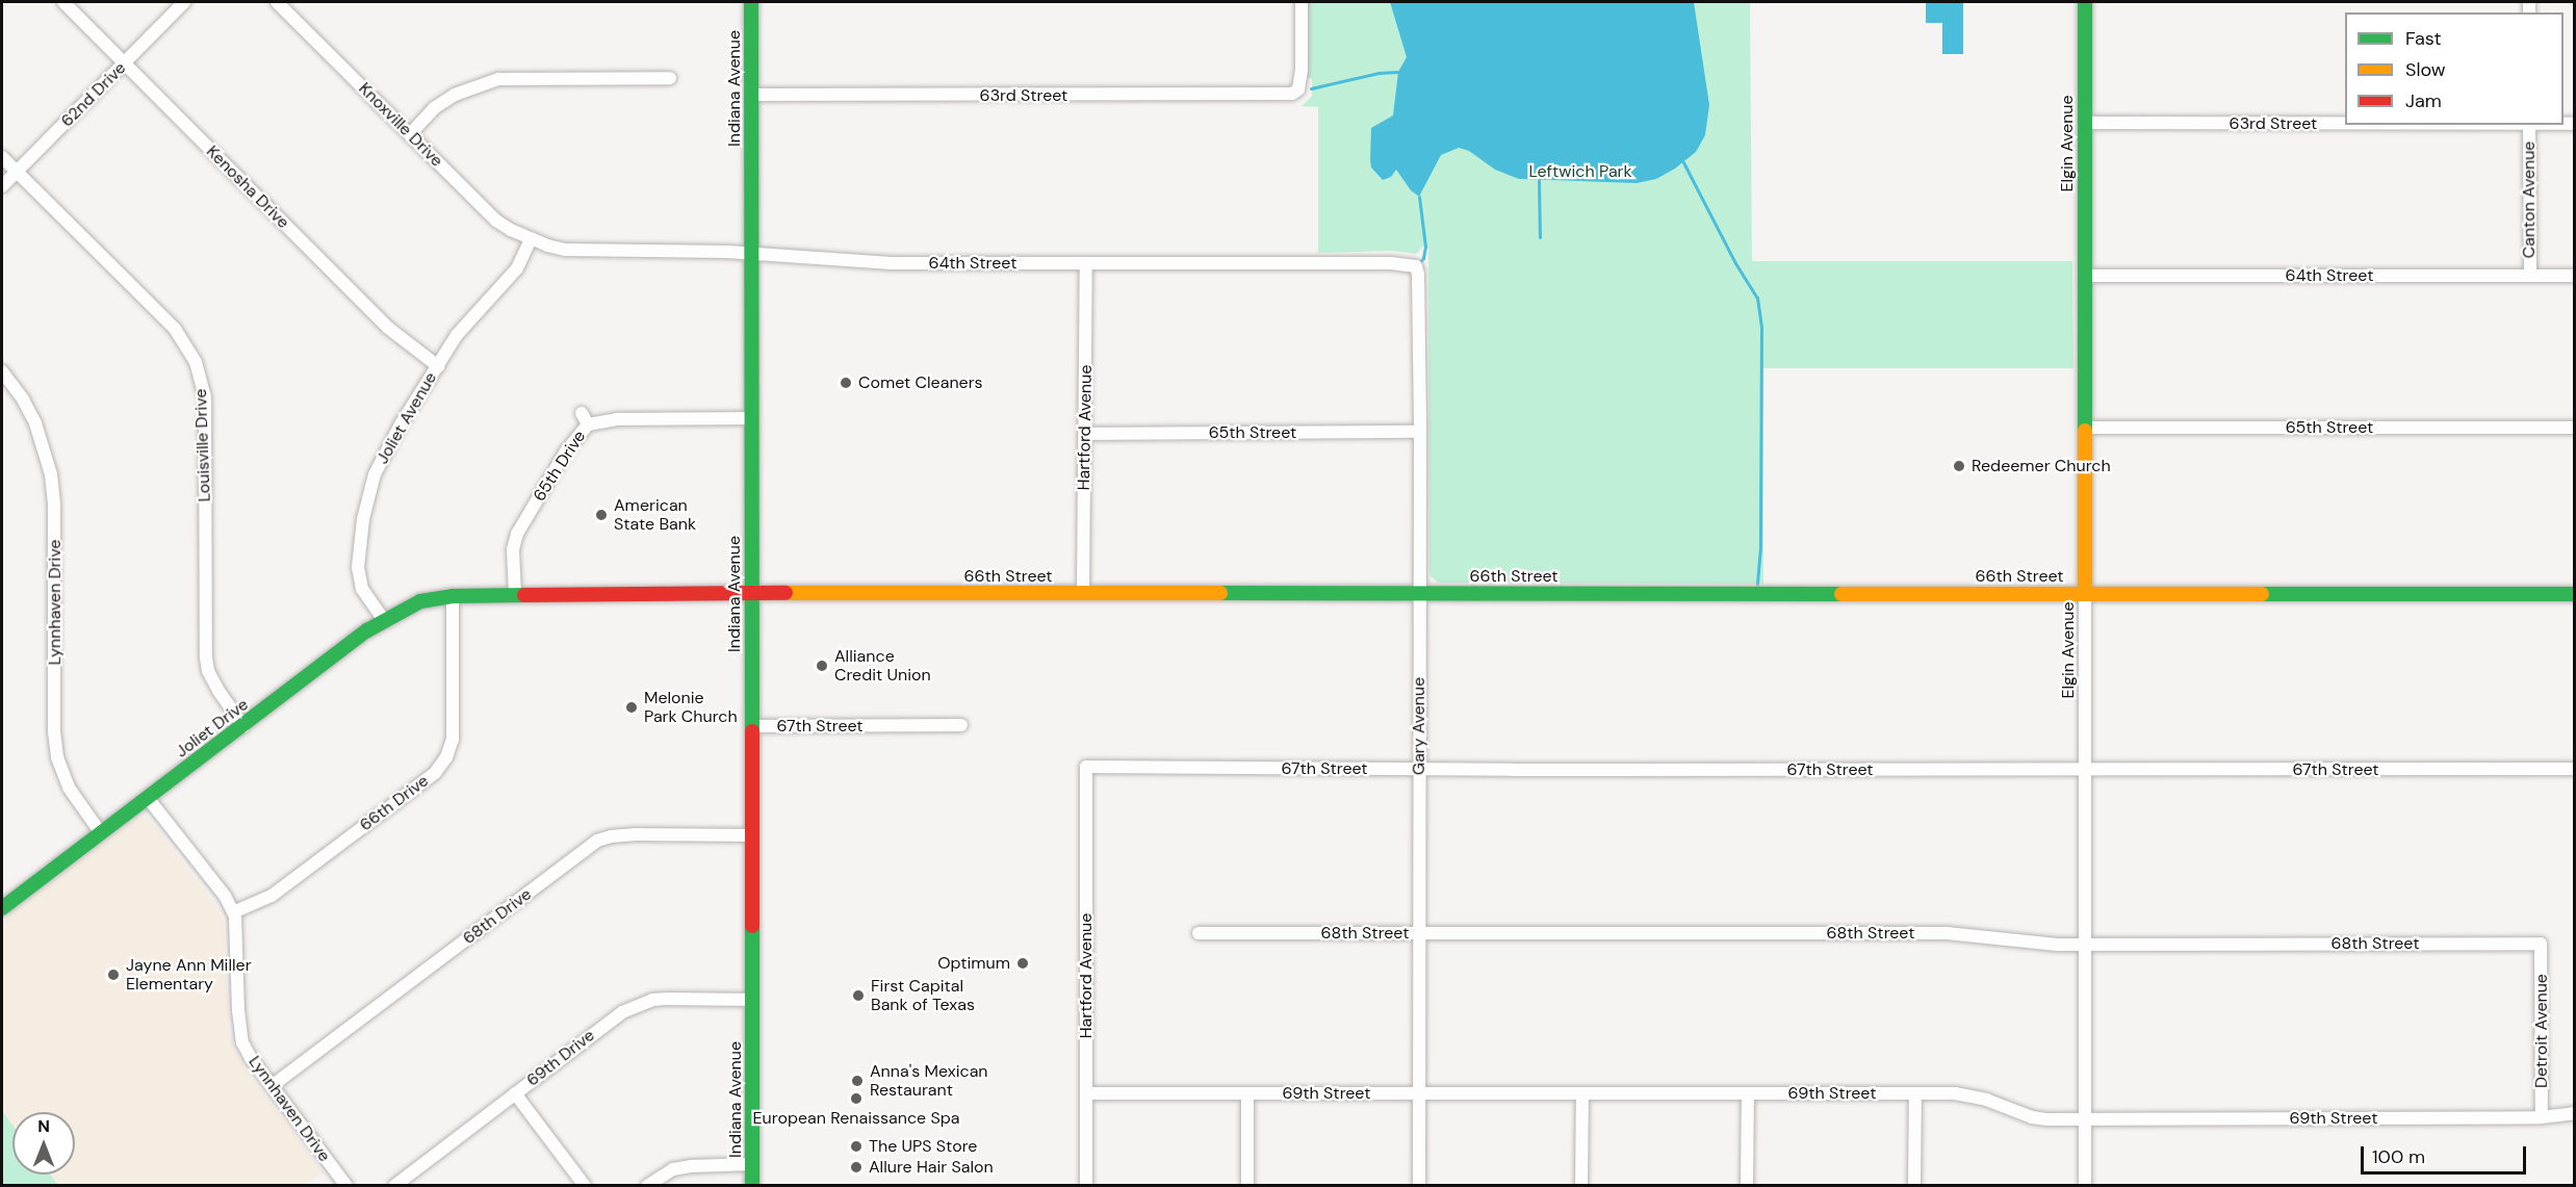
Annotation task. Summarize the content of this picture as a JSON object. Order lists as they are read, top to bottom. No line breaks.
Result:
{"streets":{"street":["Indiana Avenue","62nd Drive","63rd Street","Knoxville Drive","Elgin Avenue","Kenosha Drive","Canton Avenue","64th Street","Joliet Avenue","Hartford Avenue","65th Street","Louisville Drive","65th Drive","66th Street","Lynnhaven Drive","67th Street","Gary Avenue","Joliet Drive","66th Drive","68th Drive","68th Street","Detroit Avenue","69th Drive","69th Street"]},"crossings":[["Indiana Avenue","63rd Street"],["Indiana Avenue","64th Street"],["Indiana Avenue","65th Drive"],["Indiana Avenue","66th Street"],["Indiana Avenue","67th Street"],["Indiana Avenue","68th Drive"],["Indiana Avenue","69th Drive"],["62nd Drive","Kenosha Drive"],["62nd Drive","Louisville Drive"],["63rd Street","Elgin Avenue"],["Knoxville Drive","64th Street"],["Knoxville Drive","Joliet Avenue"],["Elgin Avenue","64th Street"],["Elgin Avenue","65th Street"],["Elgin Avenue","66th Street"],["Elgin Avenue","67th Street"],["Elgin Avenue","68th Street"],["Elgin Avenue","69th Street"],["Kenosha Drive","Joliet Avenue"],["Canton Avenue","64th Street"],["64th Street","Joliet Avenue"],["64th Street","Hartford Avenue"],["64th Street","Gary Avenue"],["Joliet Avenue","Joliet Drive"],["Hartford Avenue","65th Street"],["Hartford Avenue","66th Street"],["Hartford Avenue","67th Street"],["Hartford Avenue","69th Street"],["65th Street","Gary Avenue"],["Louisville Drive","Joliet Drive"],["65th Drive","66th Street"],["66th Street","Gary Avenue"],["66th Street","Joliet Drive"],["66th Street","66th Drive"],["Lynnhaven Drive","Joliet Drive"],["Lynnhaven Drive","66th Drive"],["Lynnhaven Drive","68th Drive"],["67th Street","Gary Avenue"],["Gary Avenue","68th Street"],["Gary Avenue","69th Street"],["Joliet Drive","66th Drive"],["68th Street","Detroit Avenue"],["Detroit Avenue","69th Street"]],"parks":["Leftwich Park"],"places":["Comet Cleaners","Redeemer Church","American State Bank","Alliance Credit Union","Melonie Park Church","Optimum","Jayne Ann Miller Elementary","First Capital Bank of Texas","Anna's Mexican Restaurant","European Renaissance Spa","The UPS Store","Allure Hair Salon"],"legend":["Fast","Slow","Jam"],"scale_bar":"100 m","north":"top"}
